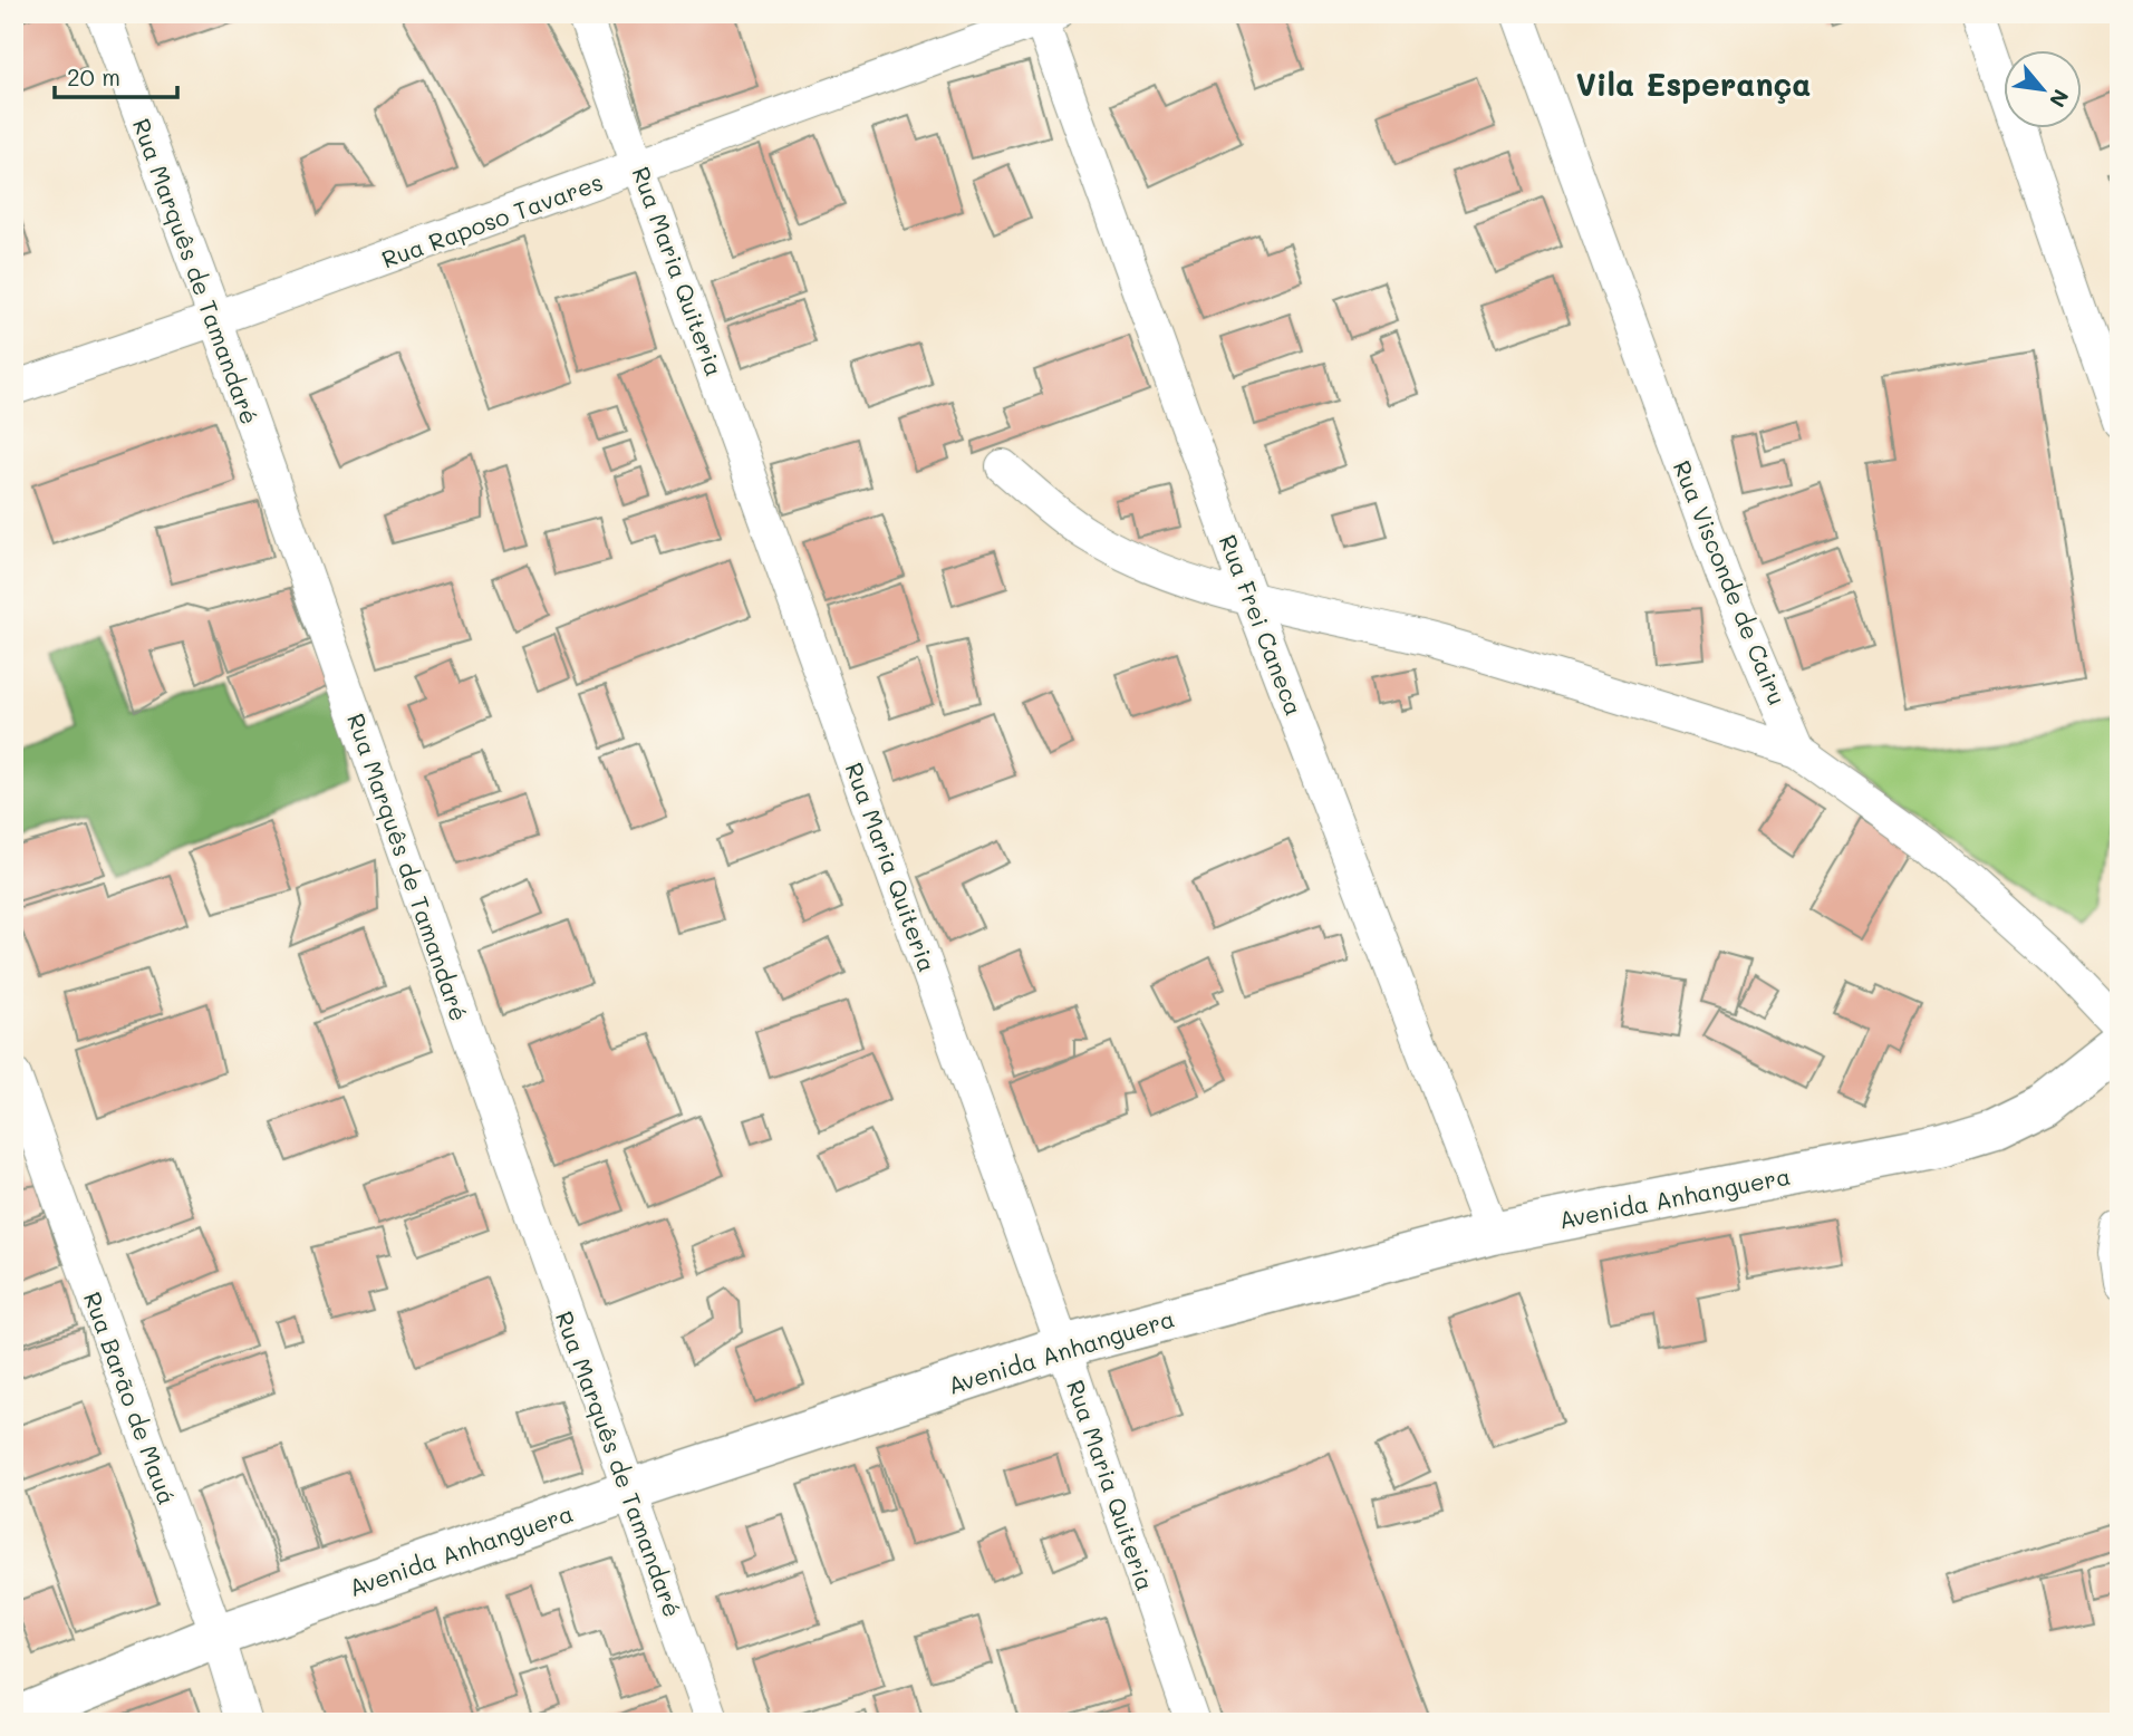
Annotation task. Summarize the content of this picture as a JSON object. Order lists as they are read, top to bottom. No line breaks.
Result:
{"streets":{"street":["Rua Raposo Tavares","Rua Marquês de Tamandaré","Rua Maria Quiteria","Rua Visconde de Cairu","Rua Frei Caneca","Avenida Anhanguera","Rua Barão de Mauá"]},"crossings":[["Rua Raposo Tavares","Rua Marquês de Tamandaré"],["Rua Raposo Tavares","Rua Maria Quiteria"],["Rua Raposo Tavares","Rua Frei Caneca"],["Rua Marquês de Tamandaré","Avenida Anhanguera"],["Rua Maria Quiteria","Avenida Anhanguera"],["Rua Frei Caneca","Avenida Anhanguera"],["Avenida Anhanguera","Rua Barão de Mauá"]],"districts":["Vila Esperança"],"scale_bar":"20 m","north":"bottom right"}
